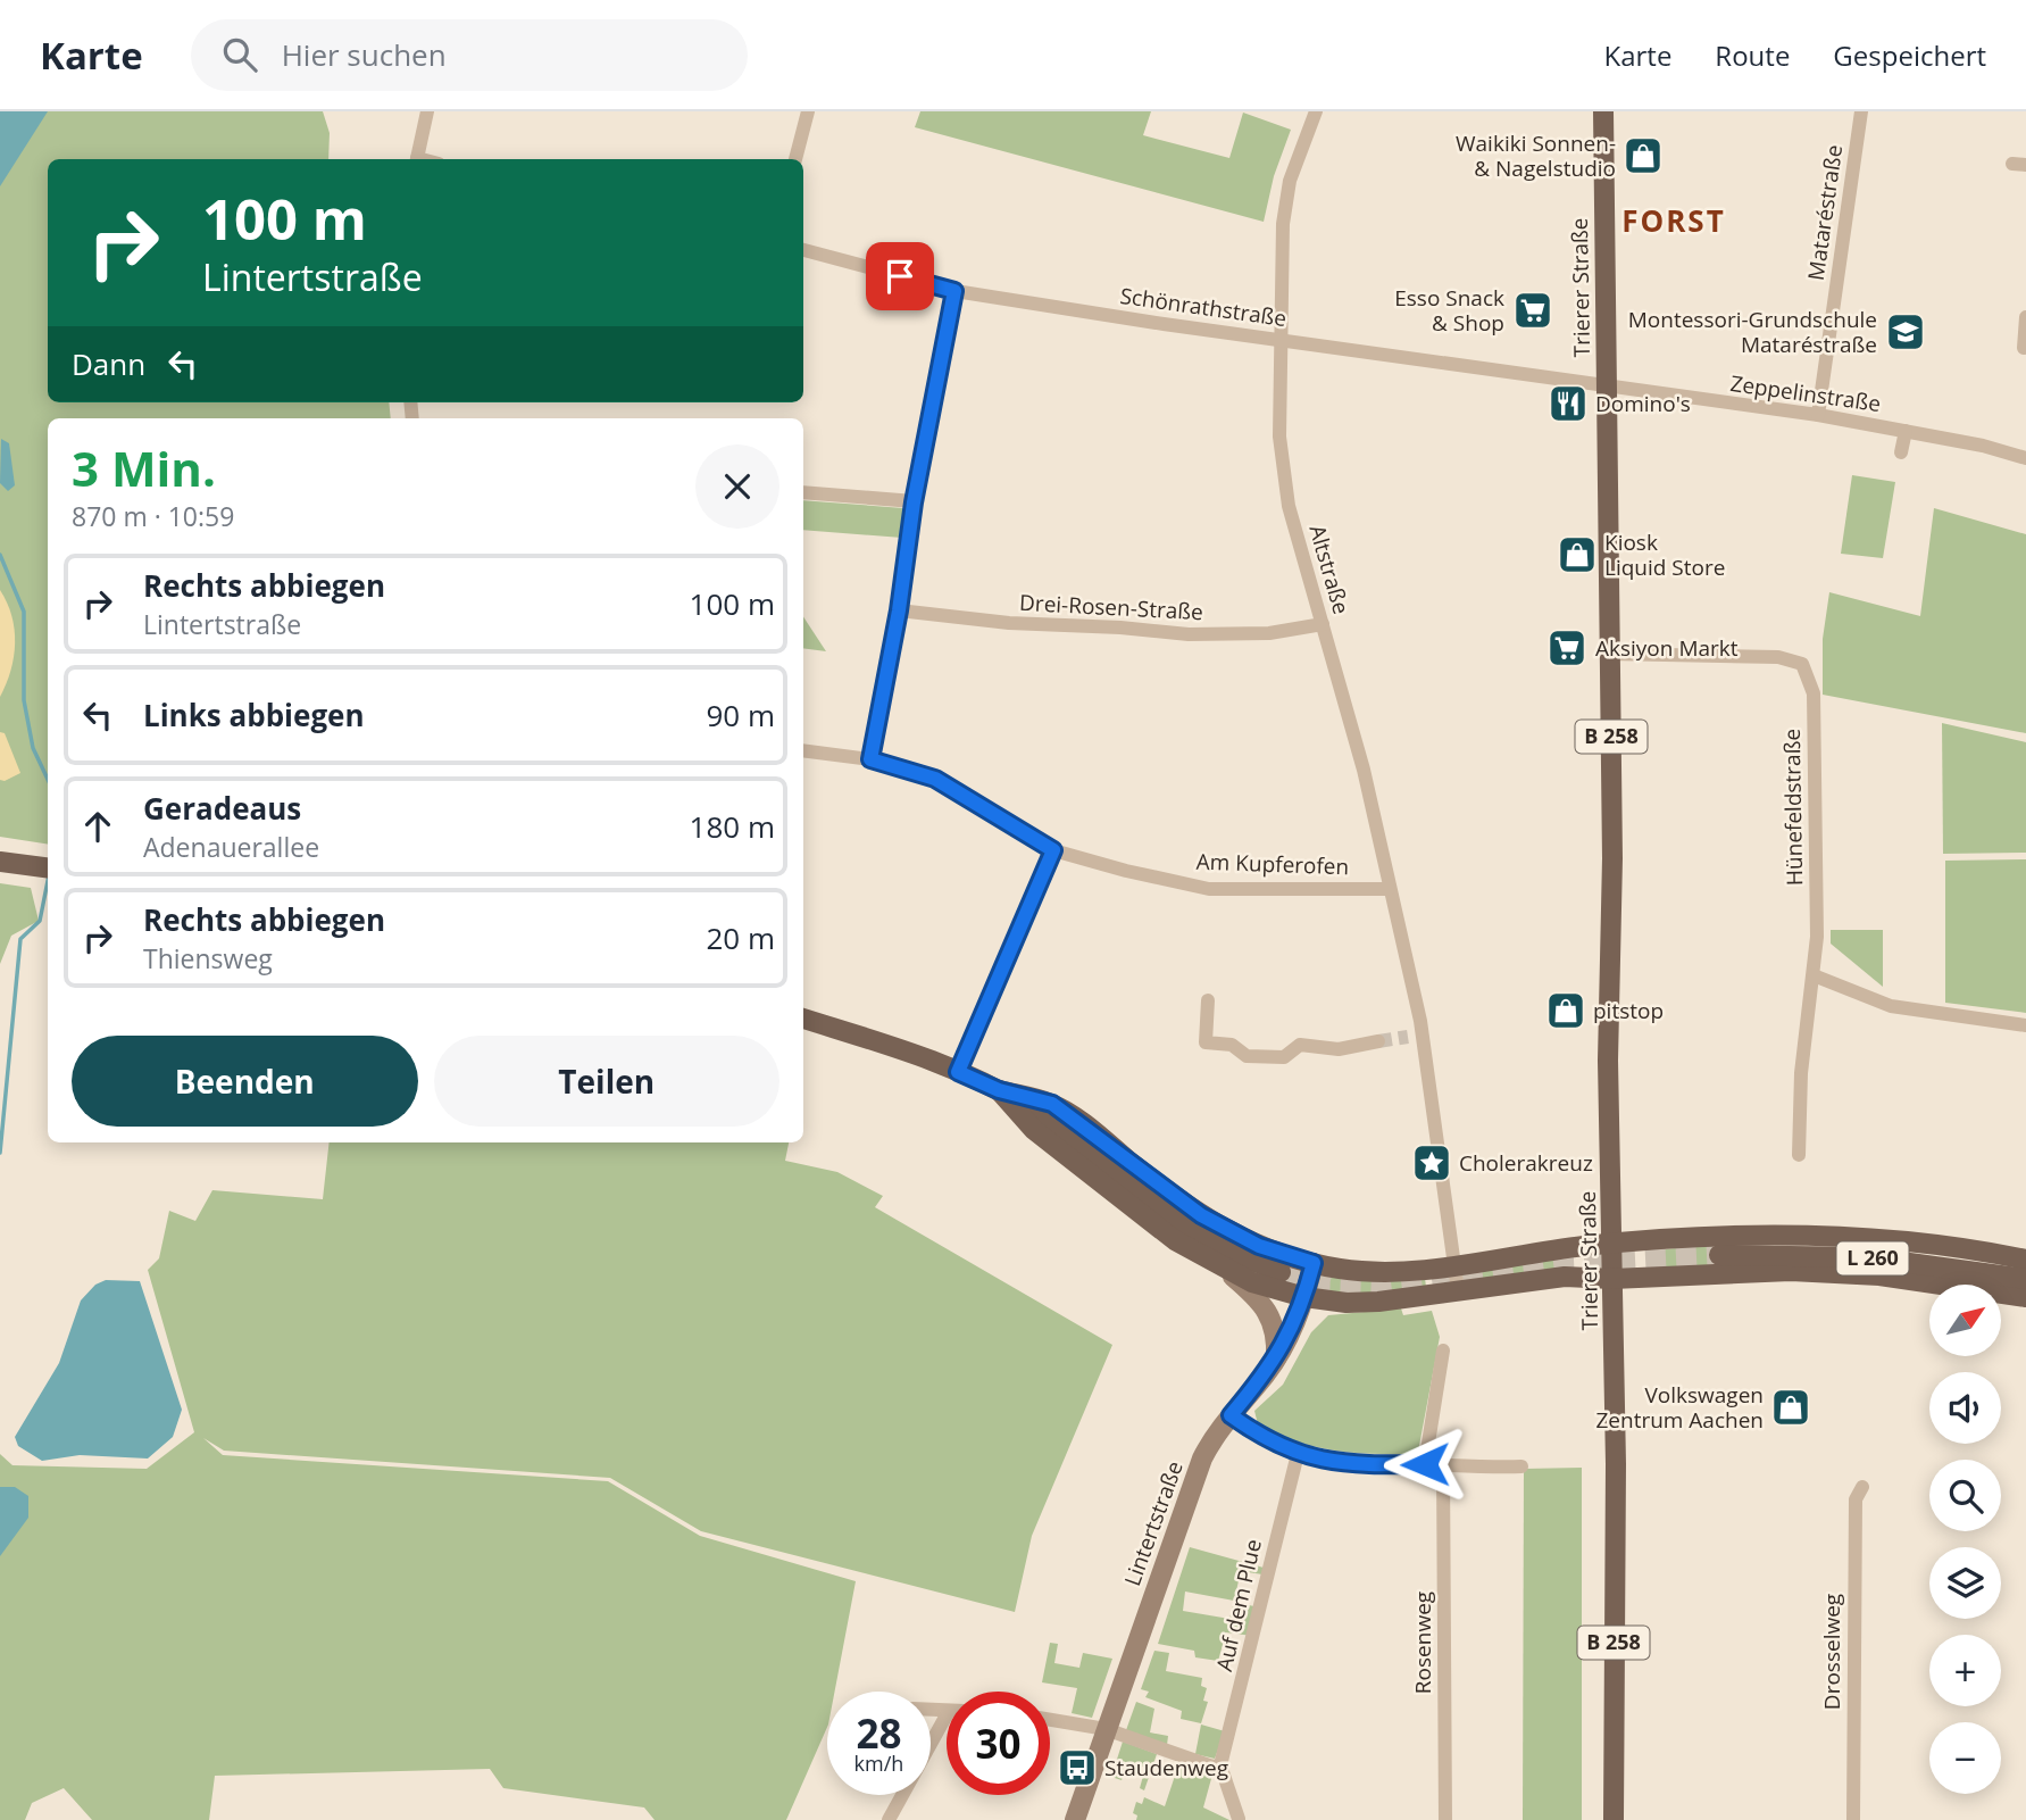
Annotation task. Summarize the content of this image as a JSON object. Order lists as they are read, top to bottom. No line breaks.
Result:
{"streets":{"main road":["Trierer Straße","B 258","L 260","Lintertstraße"],"street":["Mataréstraße","Schönrathstraße","Zeppelinstraße","Altstraße","Drei-Rosen-Straße","Hünefeldstraße","Am Kupferofen","Auf dem Plue","Rosenweg","Drosselweg"]},"crossings":[["Mataréstraße","Zeppelinstraße"],["Trierer Straße","Schönrathstraße"],["Trierer Straße","Zeppelinstraße"],["Trierer Straße","Hünefeldstraße"],["Schönrathstraße","Zeppelinstraße"],["Schönrathstraße","Altstraße"],["Altstraße","Drei-Rosen-Straße"],["Altstraße","Am Kupferofen"]],"districts":["FORST"],"places":{"shop":["Waikiki Sonnen- & Nagelstudio","Kiosk Liquid Store","pitstop","Volkswagen Zentrum Aachen"],"supermarket":["Esso Snack & Shop","Aksiyon Markt"],"school or university":["Montessori-Grundschule Mataréstraße"],"restaurant":["Domino's"],"place":["Cholerakreuz"],"bus stop":["Staudenweg"]},"north":"top right","page":{"header":"Karte","search":"Hier suchen","nav":["Karte","Route","Gespeichert"],"turn":["100 m","Lintertstraße"],"then":"Dann","heading":["3 Min.","870 m · 10:59"],"list":[{"name":"Rechts abbiegen","note":"Lintertstraße","value":"100 m"},{"name":"Links abbiegen","value":"90 m"},{"name":"Geradeaus","note":"Adenauerallee","value":"180 m"},{"name":"Rechts abbiegen","note":"Thiensweg","value":"20 m"}],"buttons":["Beenden","Teilen"],"map_buttons":["+","−"],"speed":"28 km/h","limit":"30"}}
